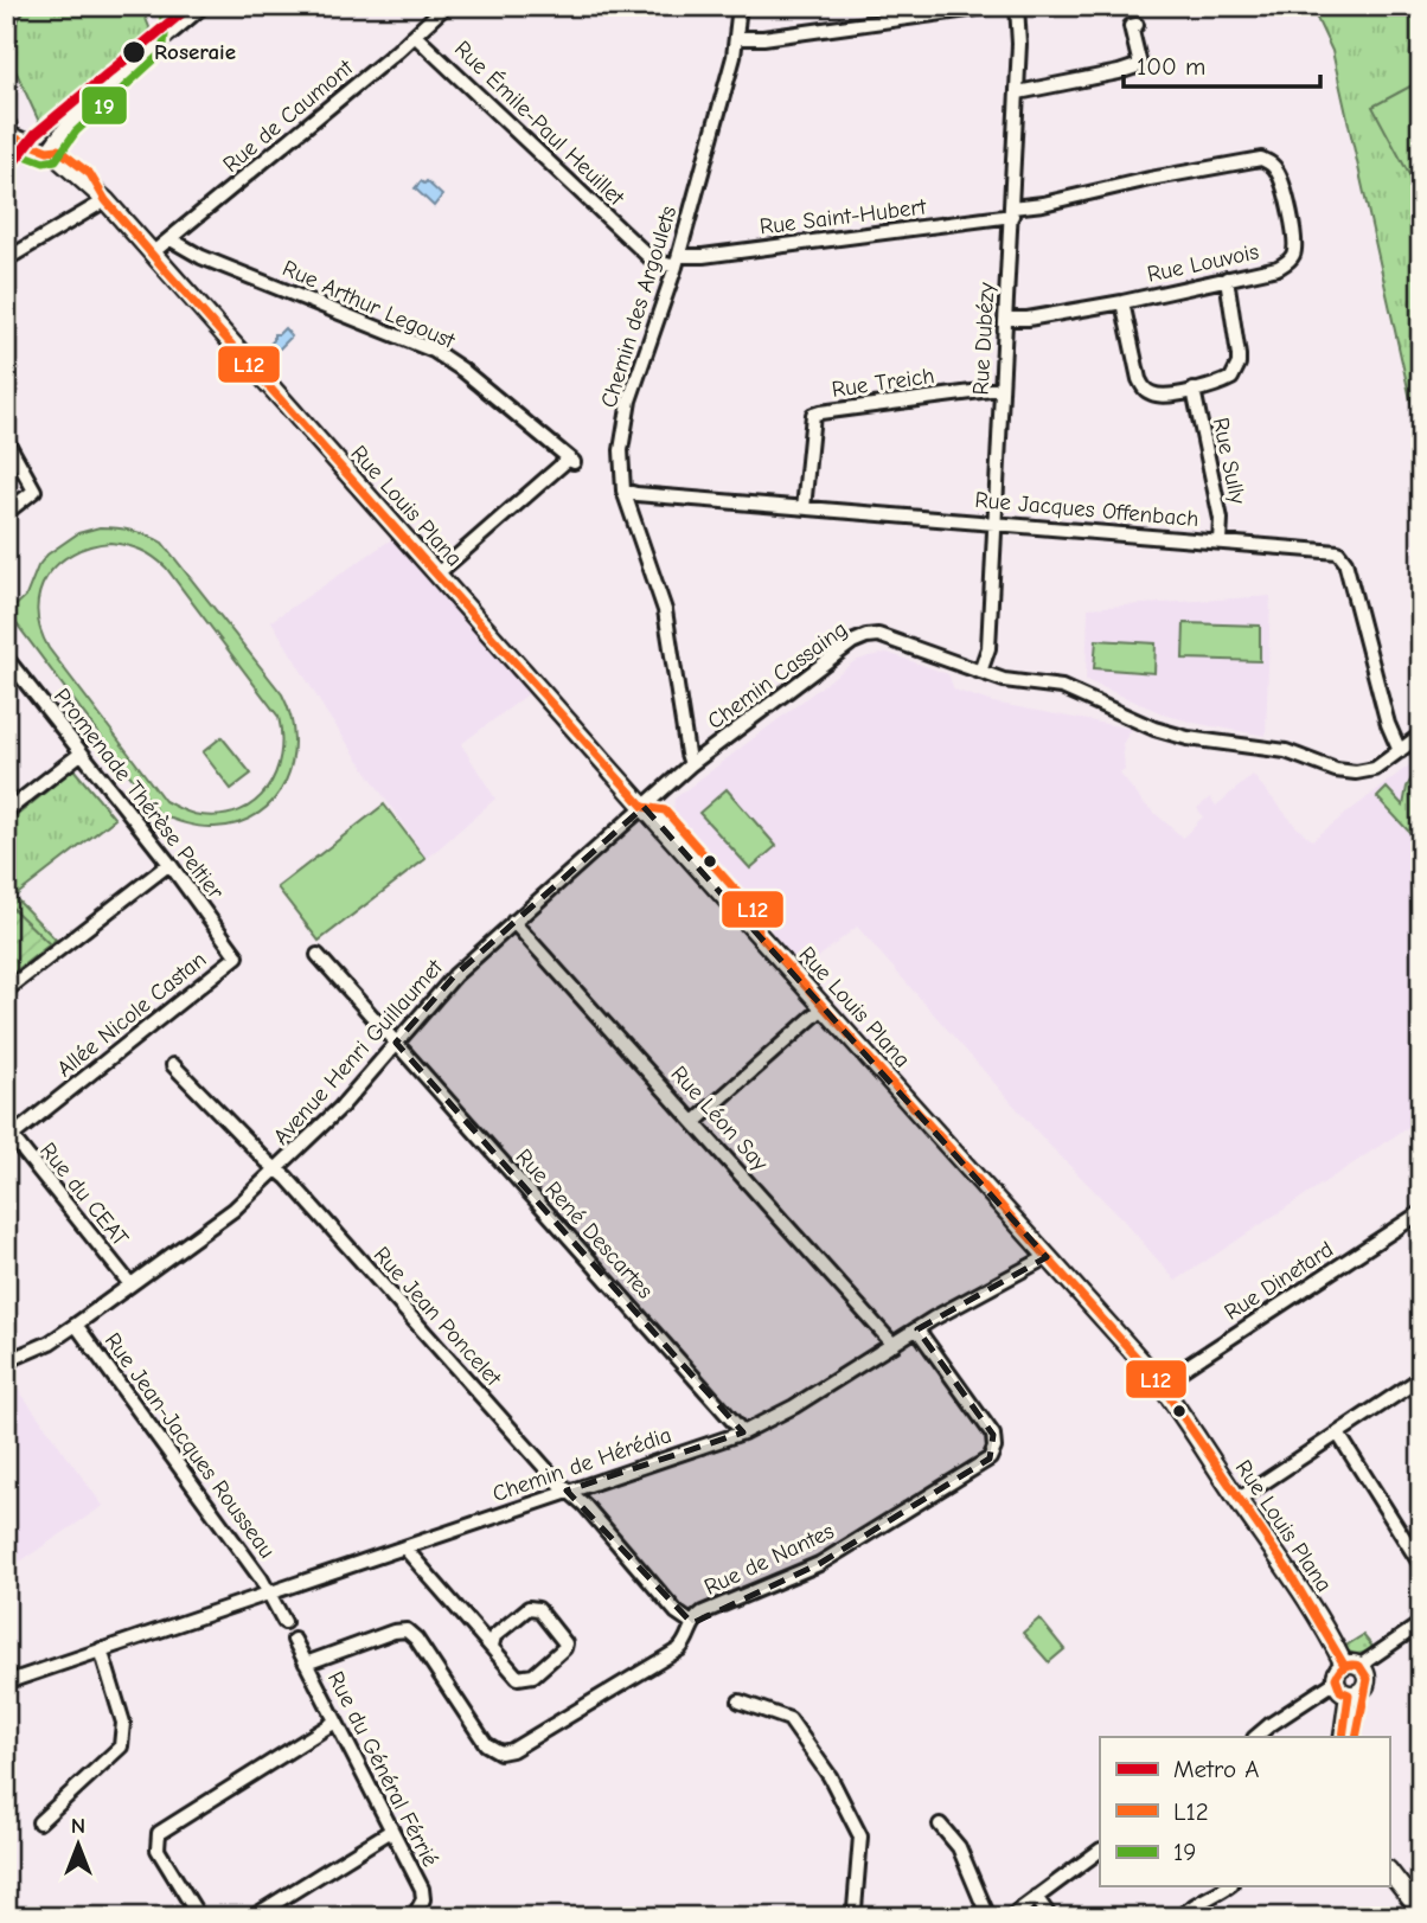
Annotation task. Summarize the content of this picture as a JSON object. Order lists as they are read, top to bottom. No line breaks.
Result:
{"streets":{"street":["Rue de Caumont","Rue Émile-Paul Heuillet","Rue Saint-Hubert","Rue Louvois","Rue Arthur Legoust","Chemin des Argoulets","Rue Dubézy","Rue Treich","Rue Sully","Rue Louis Plana","Rue Jacques Offenbach","Chemin Cassaing","Promenade Thérèse Peltier","Allée Nicole Castan","Avenue Henri Guillaumet","Rue Léon Say","Rue du CEAT","Rue René Descartes","Rue Dinetard","Rue Jean Poncelet","Rue Jean-Jacques Rousseau","Chemin de Hérédia","Rue de Nantes","Rue du Général Férrié"]},"crossings":[["Rue de Caumont","Rue Émile-Paul Heuillet"],["Rue de Caumont","Rue Arthur Legoust"],["Rue de Caumont","Rue Louis Plana"],["Rue Émile-Paul Heuillet","Rue Saint-Hubert"],["Rue Émile-Paul Heuillet","Chemin des Argoulets"],["Rue Saint-Hubert","Rue Louvois"],["Rue Saint-Hubert","Chemin des Argoulets"],["Rue Saint-Hubert","Rue Dubézy"],["Rue Louvois","Rue Dubézy"],["Rue Louvois","Rue Sully"],["Rue Arthur Legoust","Rue Louis Plana"],["Chemin des Argoulets","Rue Jacques Offenbach"],["Chemin des Argoulets","Chemin Cassaing"],["Rue Dubézy","Rue Treich"],["Rue Dubézy","Rue Jacques Offenbach"],["Rue Dubézy","Chemin Cassaing"],["Rue Treich","Rue Jacques Offenbach"],["Rue Sully","Rue Jacques Offenbach"],["Rue Louis Plana","Chemin Cassaing"],["Rue Louis Plana","Avenue Henri Guillaumet"],["Rue Louis Plana","Rue Dinetard"],["Rue Louis Plana","Chemin de Hérédia"],["Rue Jacques Offenbach","Chemin Cassaing"],["Chemin Cassaing","Avenue Henri Guillaumet"],["Promenade Thérèse Peltier","Allée Nicole Castan"],["Allée Nicole Castan","Rue du CEAT"],["Avenue Henri Guillaumet","Rue Léon Say"],["Avenue Henri Guillaumet","Rue du CEAT"],["Avenue Henri Guillaumet","Rue René Descartes"],["Avenue Henri Guillaumet","Rue Jean Poncelet"],["Avenue Henri Guillaumet","Rue Jean-Jacques Rousseau"],["Rue Léon Say","Chemin de Hérédia"],["Rue René Descartes","Chemin de Hérédia"],["Rue Jean Poncelet","Chemin de Hérédia"],["Rue Jean Poncelet","Rue de Nantes"],["Rue Jean-Jacques Rousseau","Chemin de Hérédia"],["Chemin de Hérédia","Rue de Nantes"],["Rue de Nantes","Rue du Général Férrié"]],"places":["Roseraie"],"lines":["metro line A","transit line 19","transit line L12"],"legend":["Metro A","L12","19"],"scale_bar":"100 m","north":"top"}
